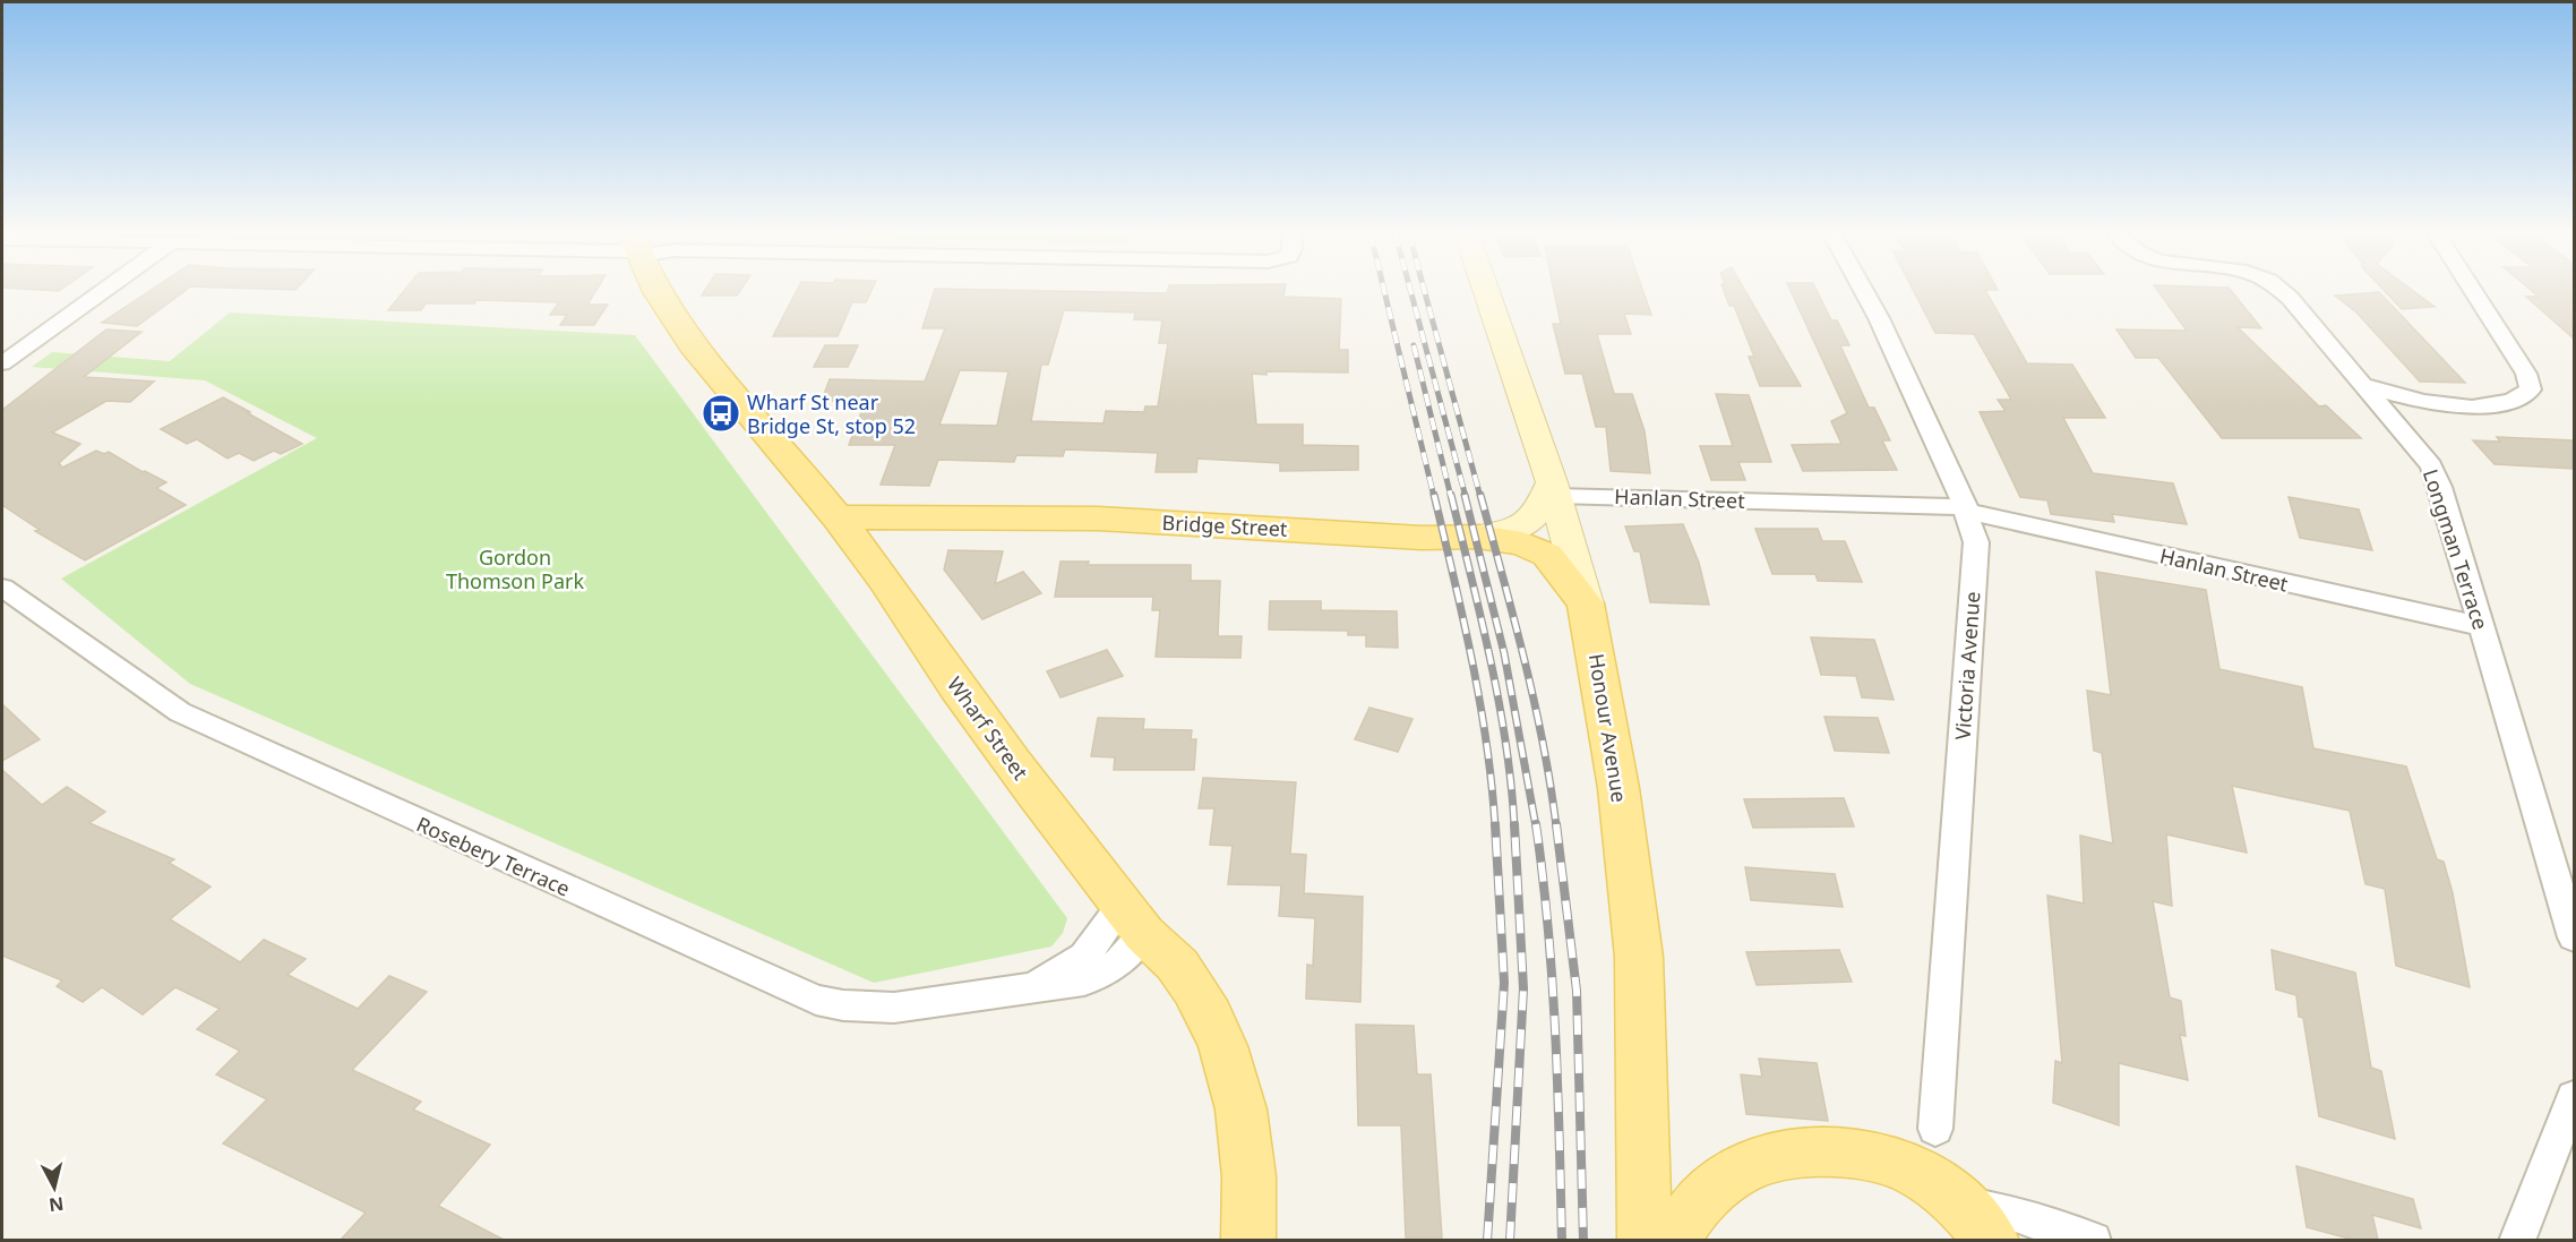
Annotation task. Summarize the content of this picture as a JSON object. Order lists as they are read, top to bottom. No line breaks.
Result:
{"streets":{"main road":["Bridge Street","Wharf Street","Honour Avenue"],"street":["Hanlan Street","Longman Terrace","Victoria Avenue","Rosebery Terrace"]},"crossings":[["Hanlan Street","Longman Terrace"],["Hanlan Street","Victoria Avenue"],["Hanlan Street","Honour Avenue"],["Bridge Street","Wharf Street"],["Bridge Street","Honour Avenue"],["Wharf Street","Rosebery Terrace"]],"parks":["Gordon Thomson Park"],"places":{"bus stop":["Wharf St near Bridge St, stop 52"]},"north":"bottom"}
